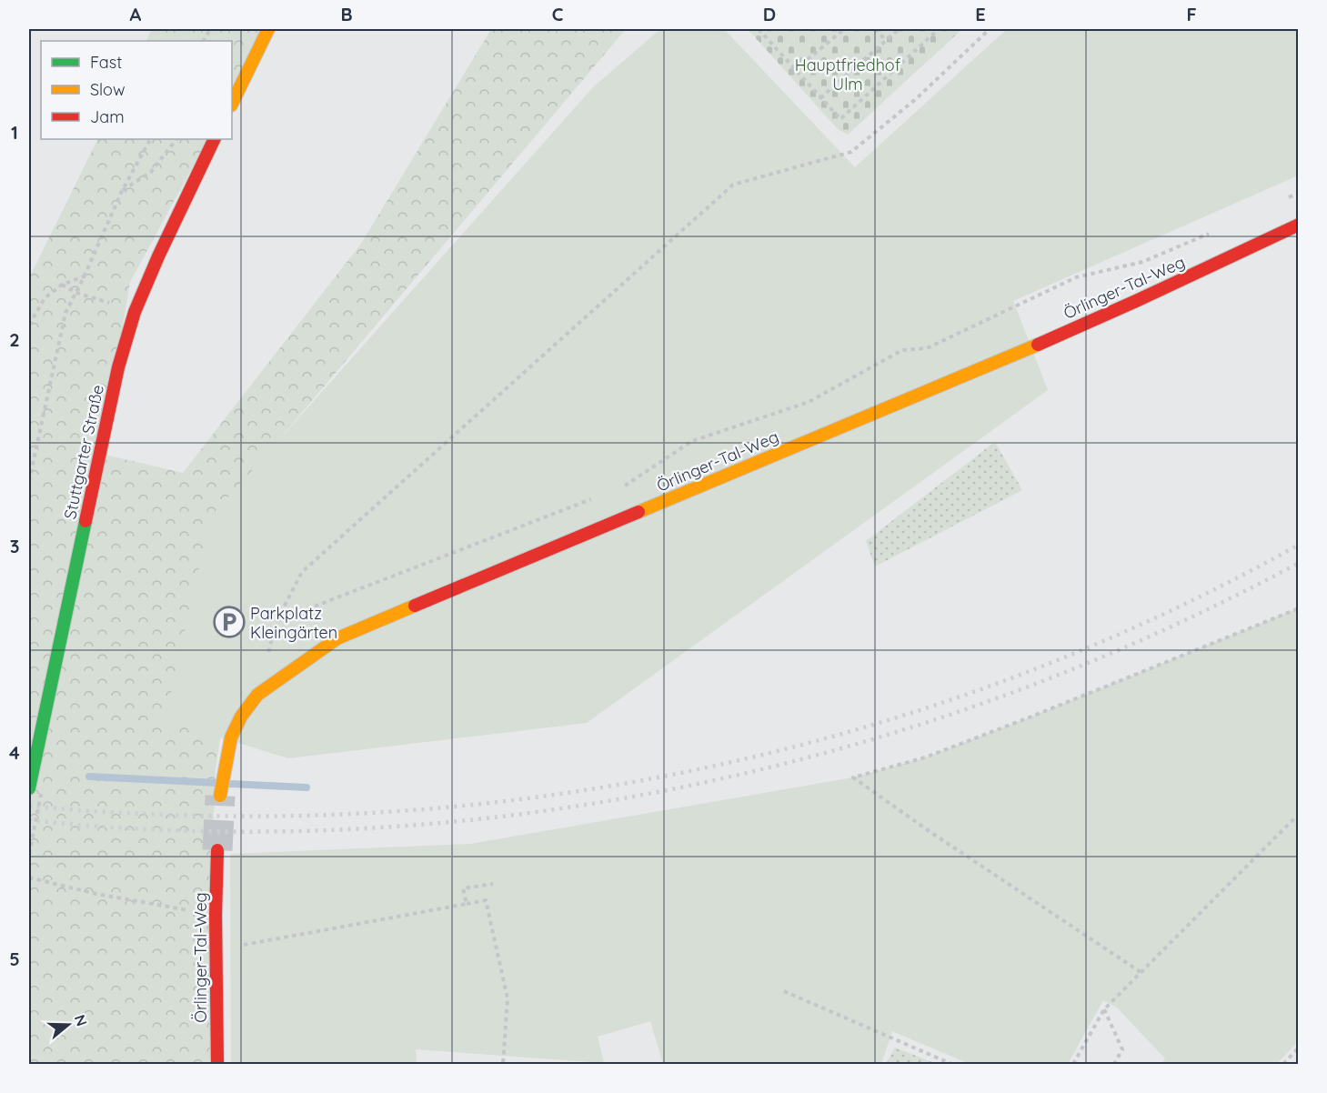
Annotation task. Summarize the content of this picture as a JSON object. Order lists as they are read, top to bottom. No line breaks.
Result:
{"streets":{"street":["Örlinger-Tal-Weg","Stuttgarter Straße"]},"parks":["Hauptfriedhof Ulm"],"places":{"parking":["Parkplatz Kleingärten"]},"legend":["Fast","Slow","Jam"],"north":"right","grid":{"columns":["A","B","C","D","E","F"],"rows":["1","2","3","4","5"]}}
